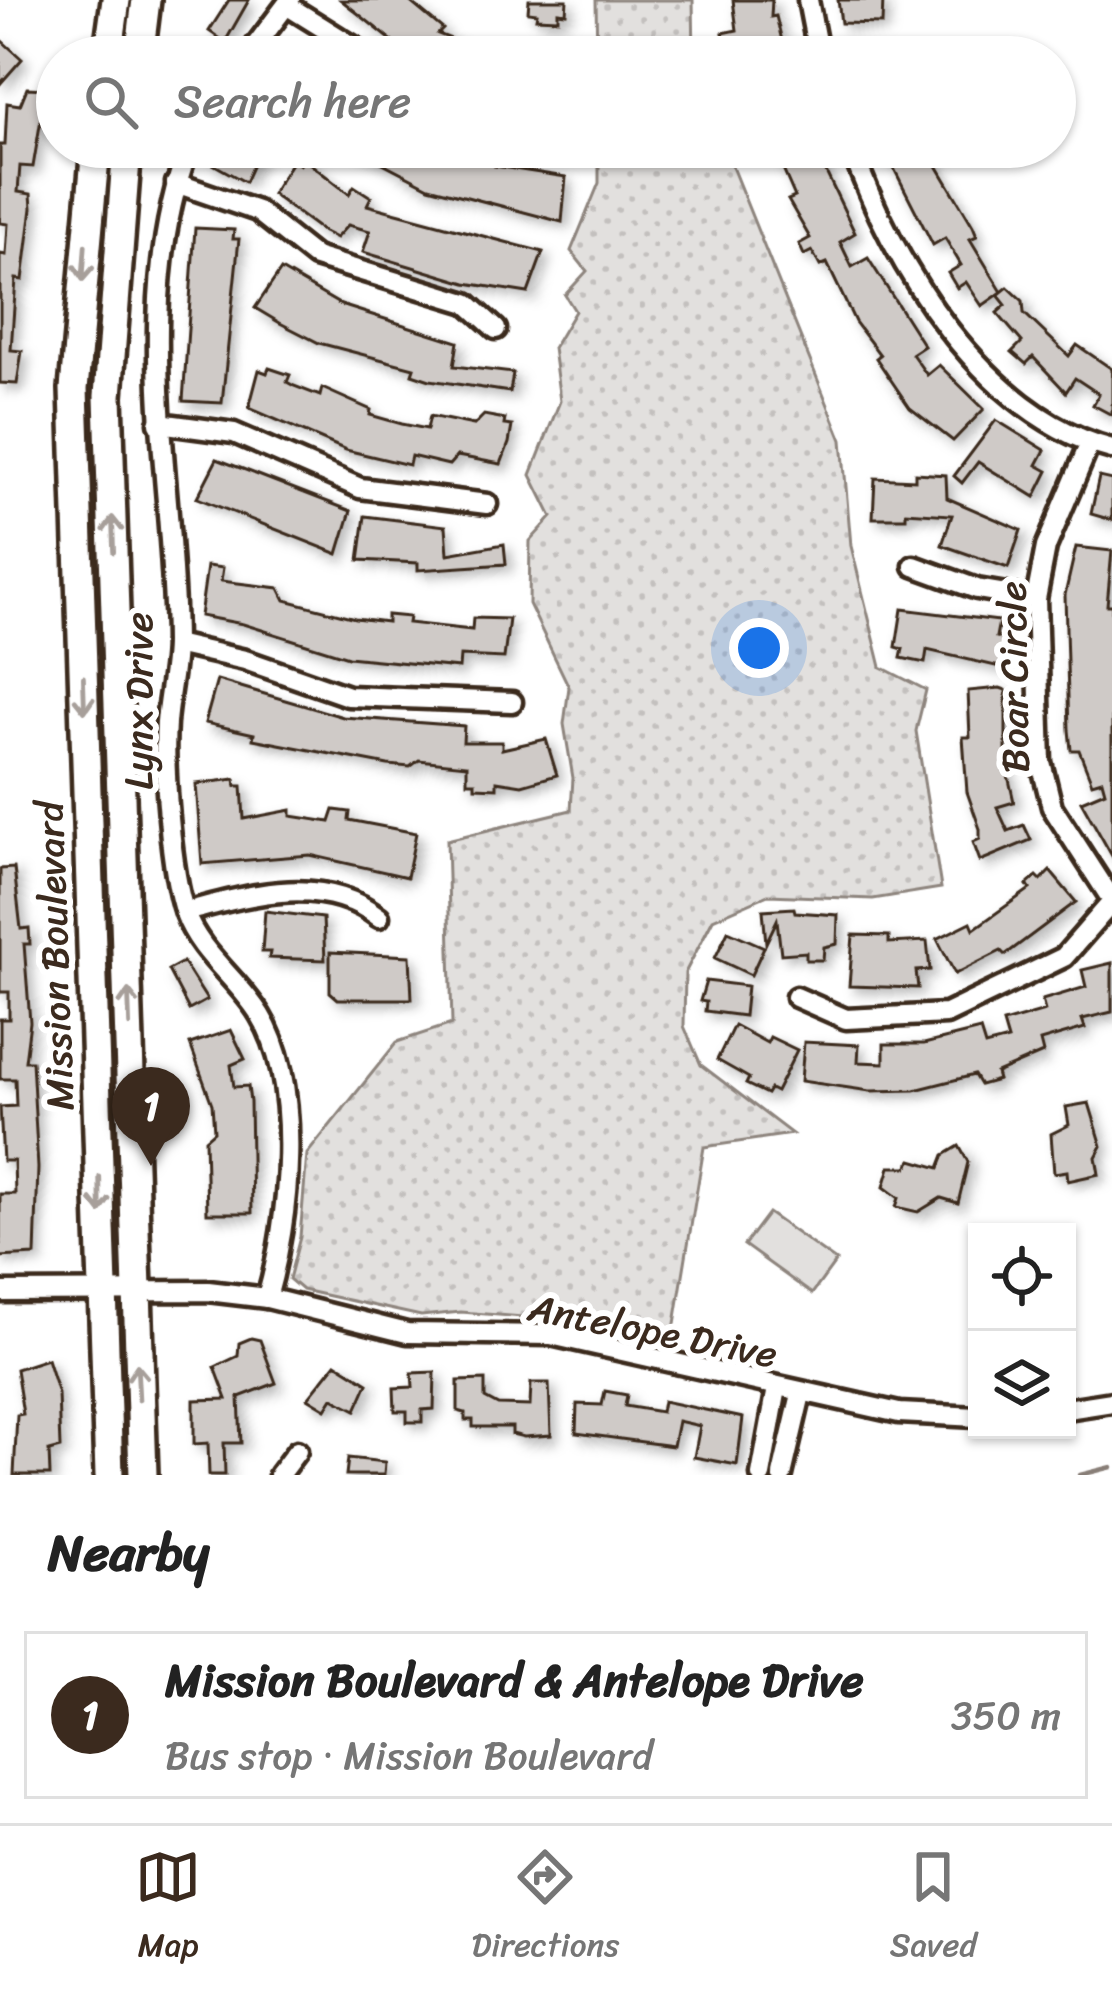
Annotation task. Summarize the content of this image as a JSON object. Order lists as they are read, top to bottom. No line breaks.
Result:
{"streets":{"main road":["Mission Boulevard"],"street":["Boar Circle","Lynx Drive","Antelope Drive"]},"crossings":[["Lynx Drive","Antelope Drive"],["Mission Boulevard","Antelope Drive"]],"page":{"search":"Search here","pins":"1","heading":"Nearby","list":[{"mark":"1","name":"Mission Boulevard & Antelope Drive","note":"Bus stop · Mission Boulevard","value":"350 m"}],"nav":["Map","Directions","Saved"]}}
